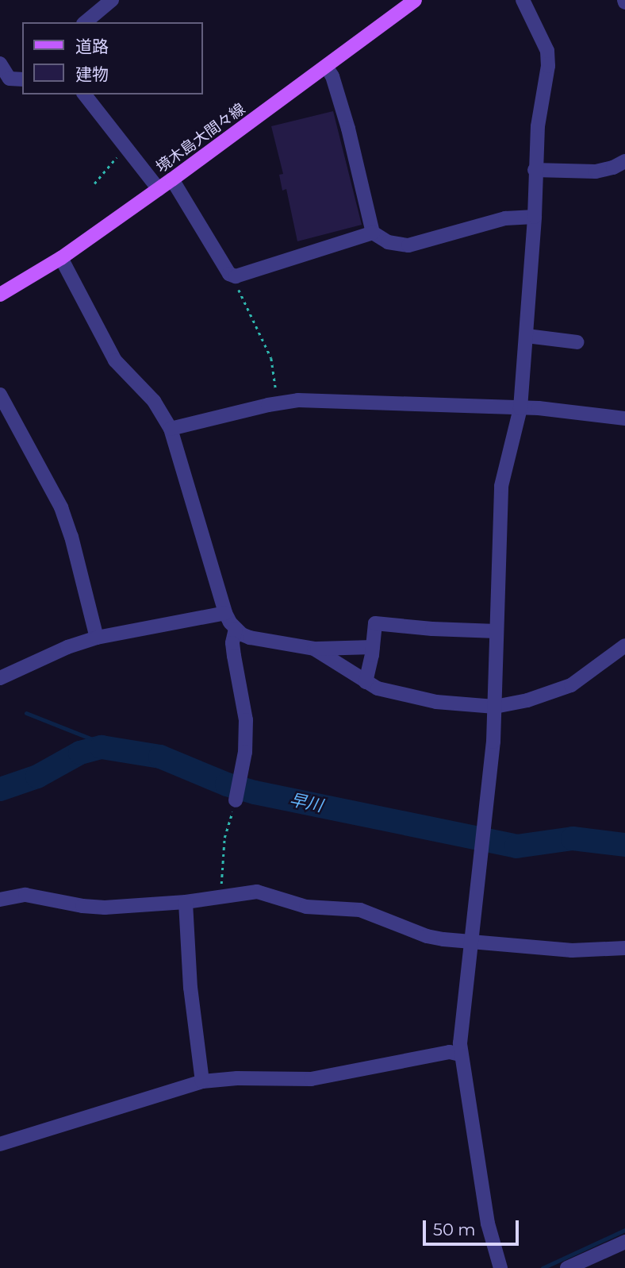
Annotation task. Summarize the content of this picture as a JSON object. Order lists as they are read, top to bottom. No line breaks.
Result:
{"streets":{"main road":["境木島大間々線"]},"water":["早川"],"legend":["道路","建物"],"scale_bar":"50 m"}
